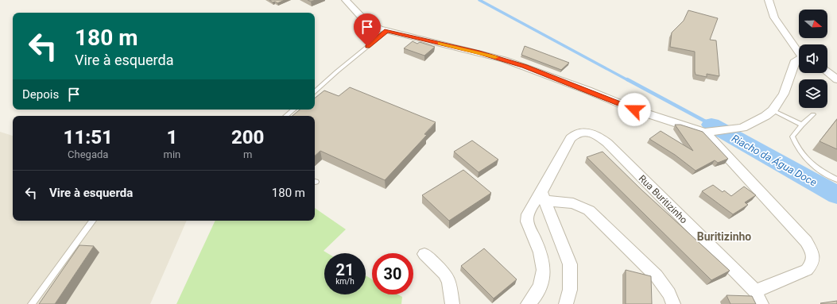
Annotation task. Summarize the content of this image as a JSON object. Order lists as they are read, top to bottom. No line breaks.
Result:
{"streets":{"street":["Rua Buritizinho"]},"districts":["Buritizinho"],"water":["Riacho da Água Doce"],"north":"right","page":{"turn":["180 m","Vire à esquerda"],"then":"Depois","eta":["11:51","Chegada","1","min","200","m"],"list":[{"name":"Vire à esquerda","value":"180 m"}],"speed":"21 km/h","limit":"30"}}
